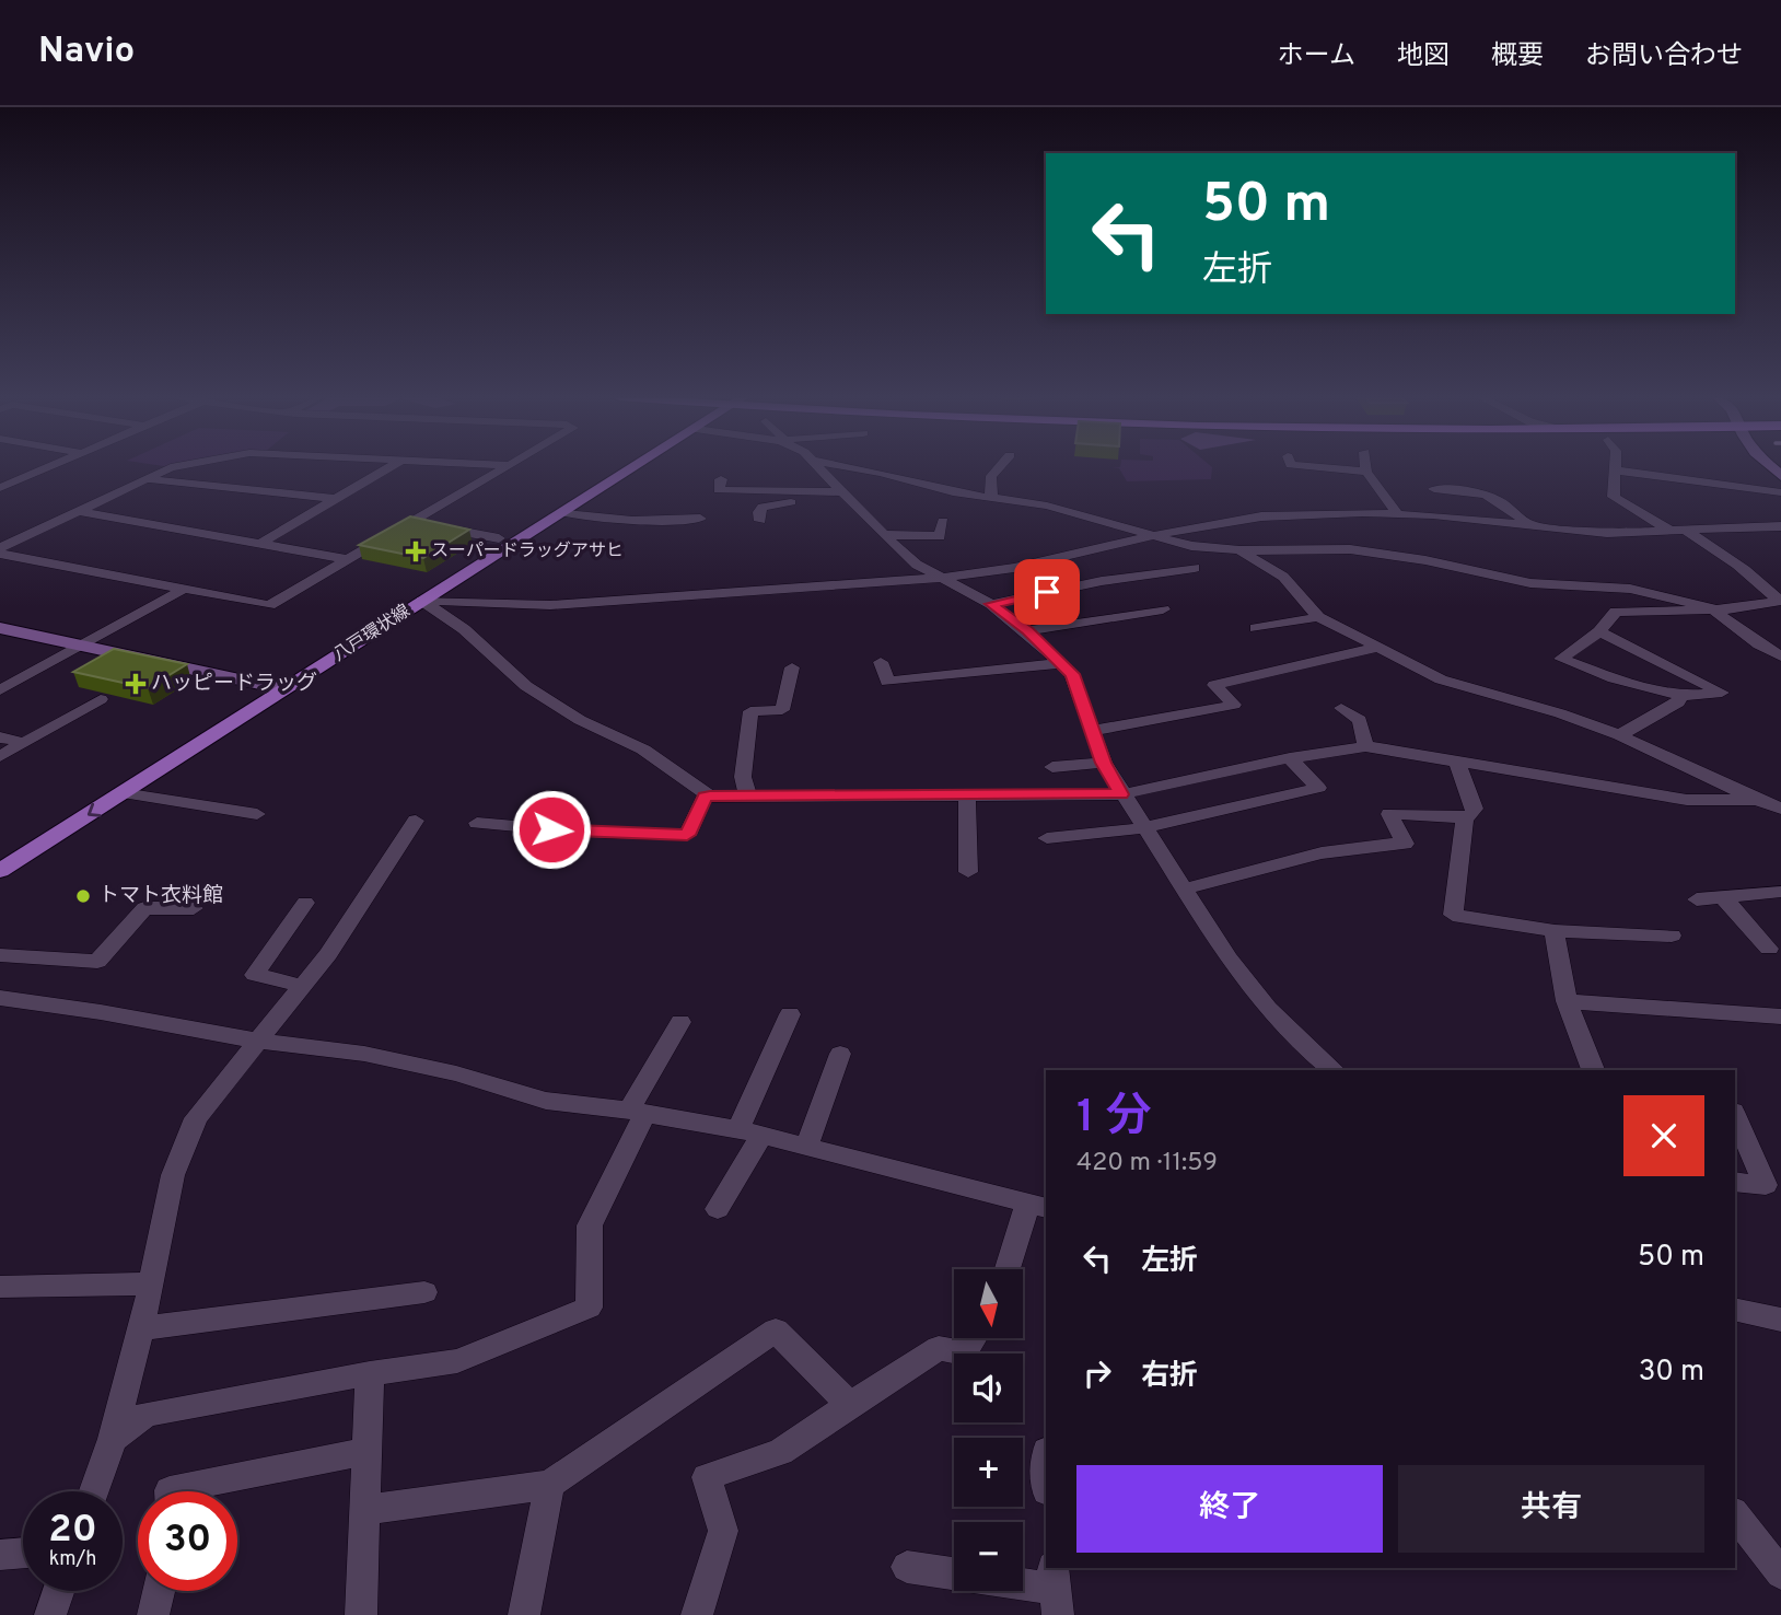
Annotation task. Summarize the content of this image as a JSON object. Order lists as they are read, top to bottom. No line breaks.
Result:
{"streets":{"main road":["八戸環状線"]},"places":{"health":["スーパードラッグアサヒ","ハッピードラッグ"],"other":["トマト衣料館"]},"north":"bottom","page":{"header":"Navio","nav":["ホーム","地図","概要","お問い合わせ"],"turn":["50 m","左折"],"heading":["1 分","420 m · 11:59"],"list":[{"name":"左折","value":"50 m"},{"name":"右折","value":"30 m"}],"map_buttons":["+","−"],"buttons":["終了","共有"],"speed":"20 km/h","limit":"30"}}
